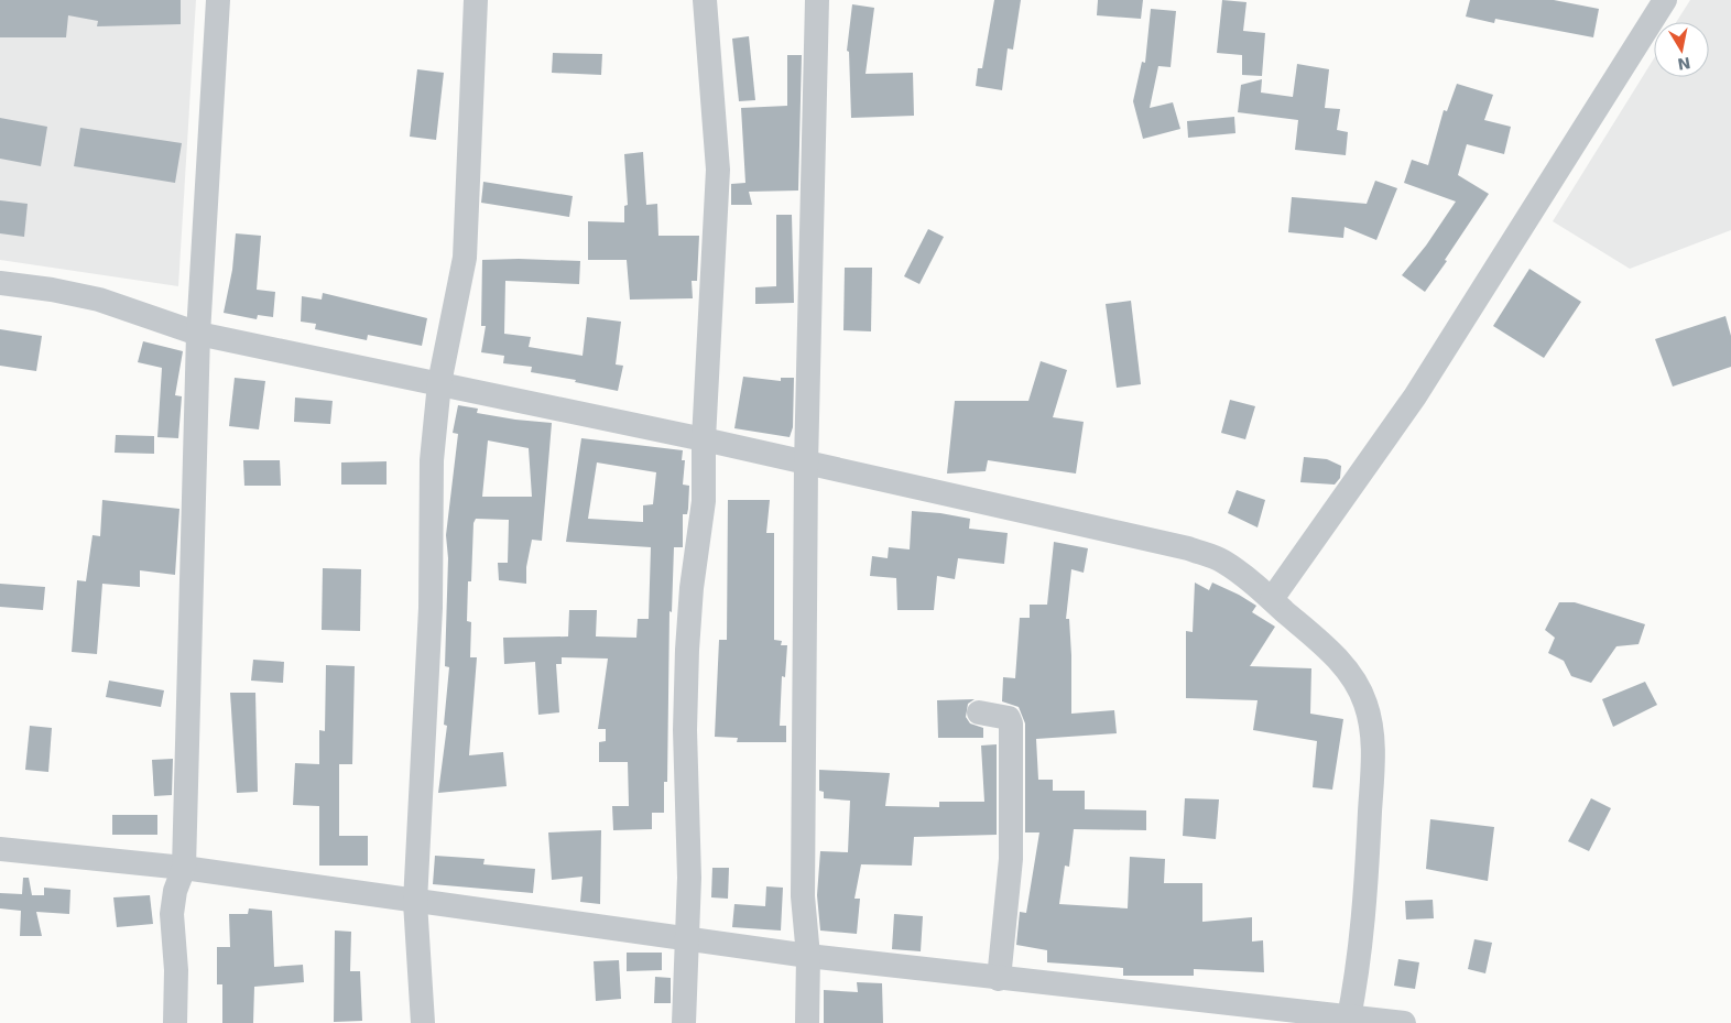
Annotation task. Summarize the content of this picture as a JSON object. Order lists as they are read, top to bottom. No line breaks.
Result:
{"north":"bottom"}
